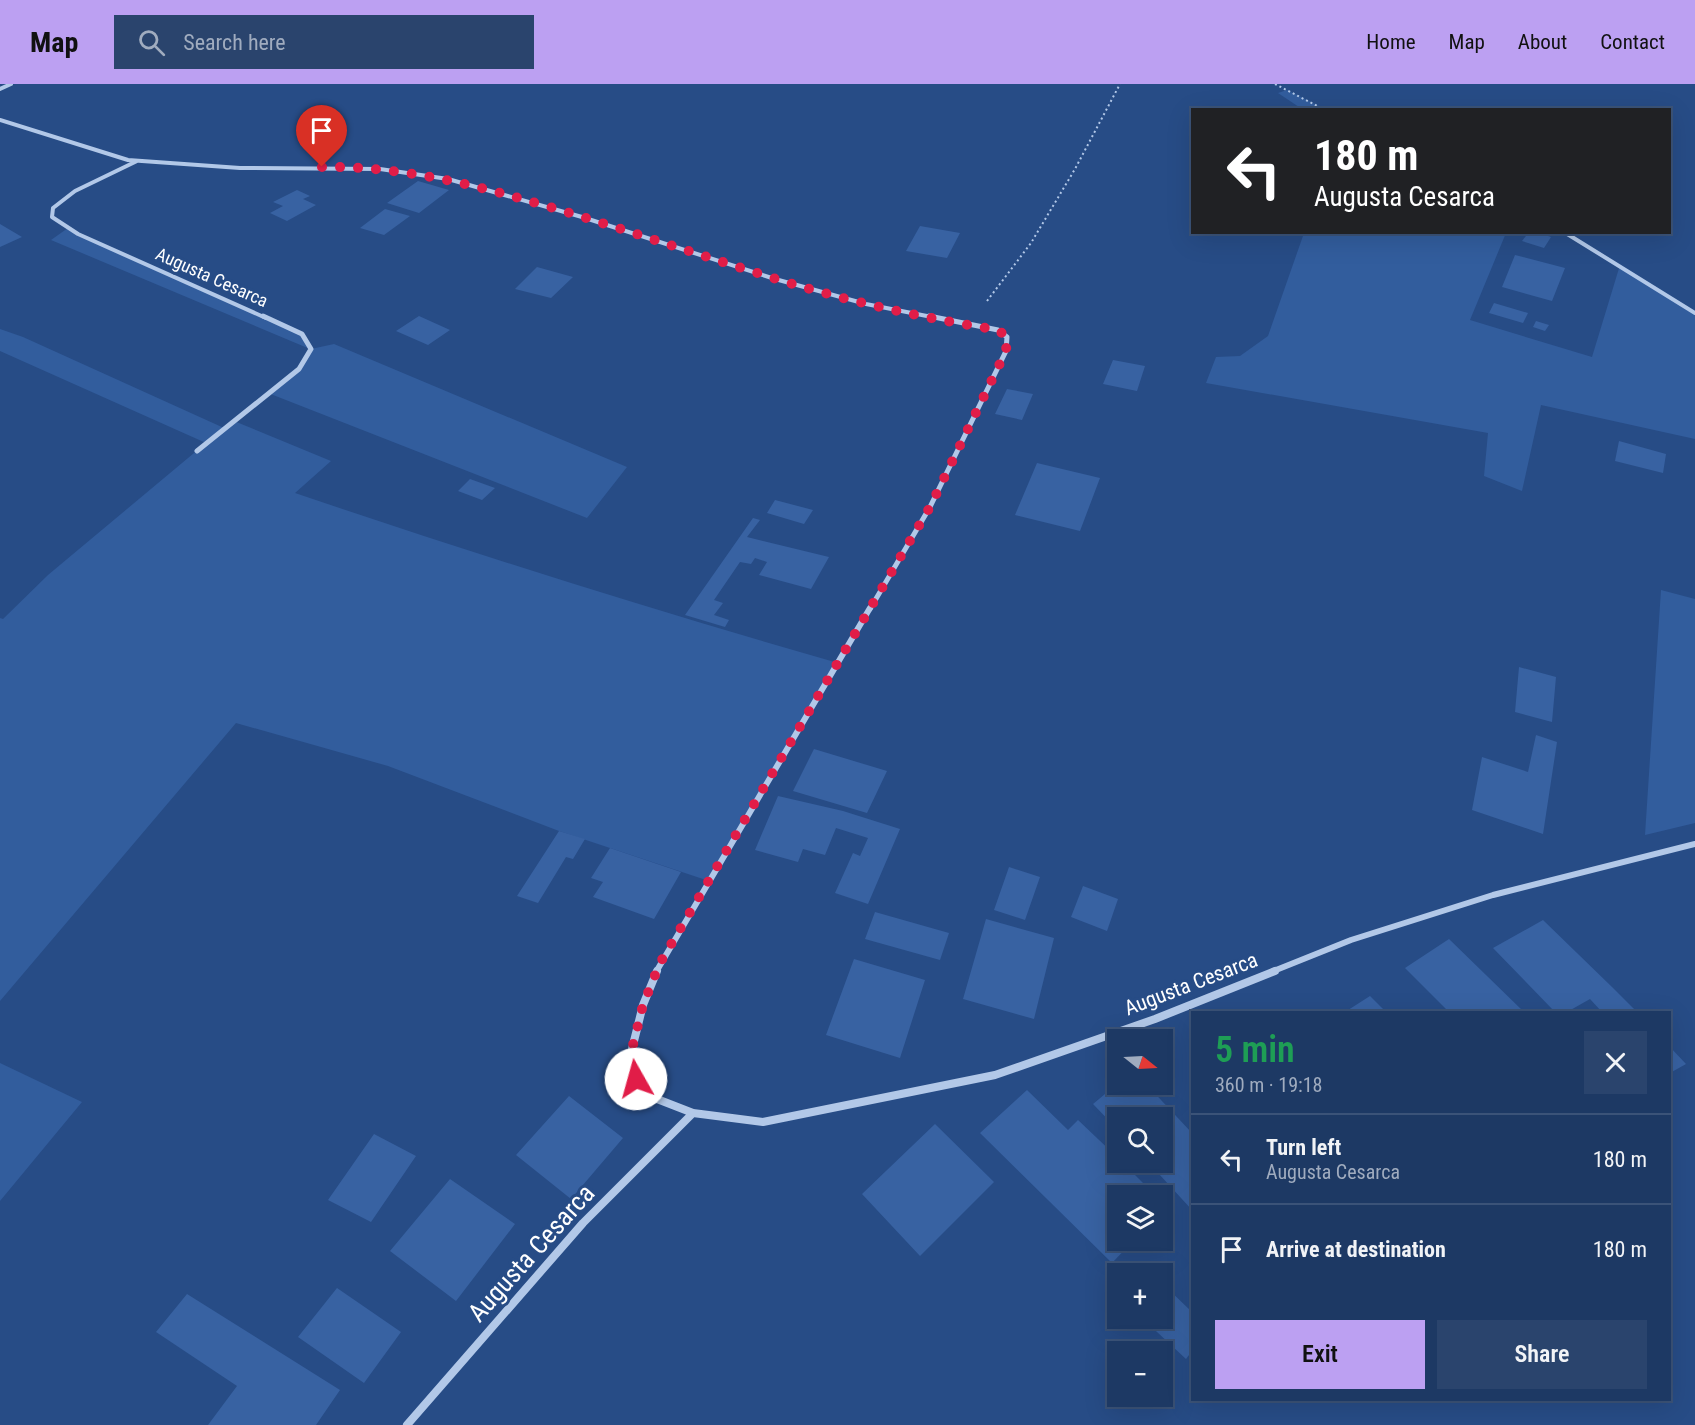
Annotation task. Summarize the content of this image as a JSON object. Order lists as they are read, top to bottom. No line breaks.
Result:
{"streets":{"street":["Augusta Cesarca"]},"north":"right","page":{"header":"Map","search":"Search here","nav":["Home","Map","About","Contact"],"turn":["180 m","Augusta Cesarca"],"heading":["5 min","360 m · 19:18"],"map_buttons":["+","−"],"list":[{"name":"Turn left","note":"Augusta Cesarca","value":"180 m"},{"name":"Arrive at destination","value":"180 m"}],"buttons":["Exit","Share"]}}
